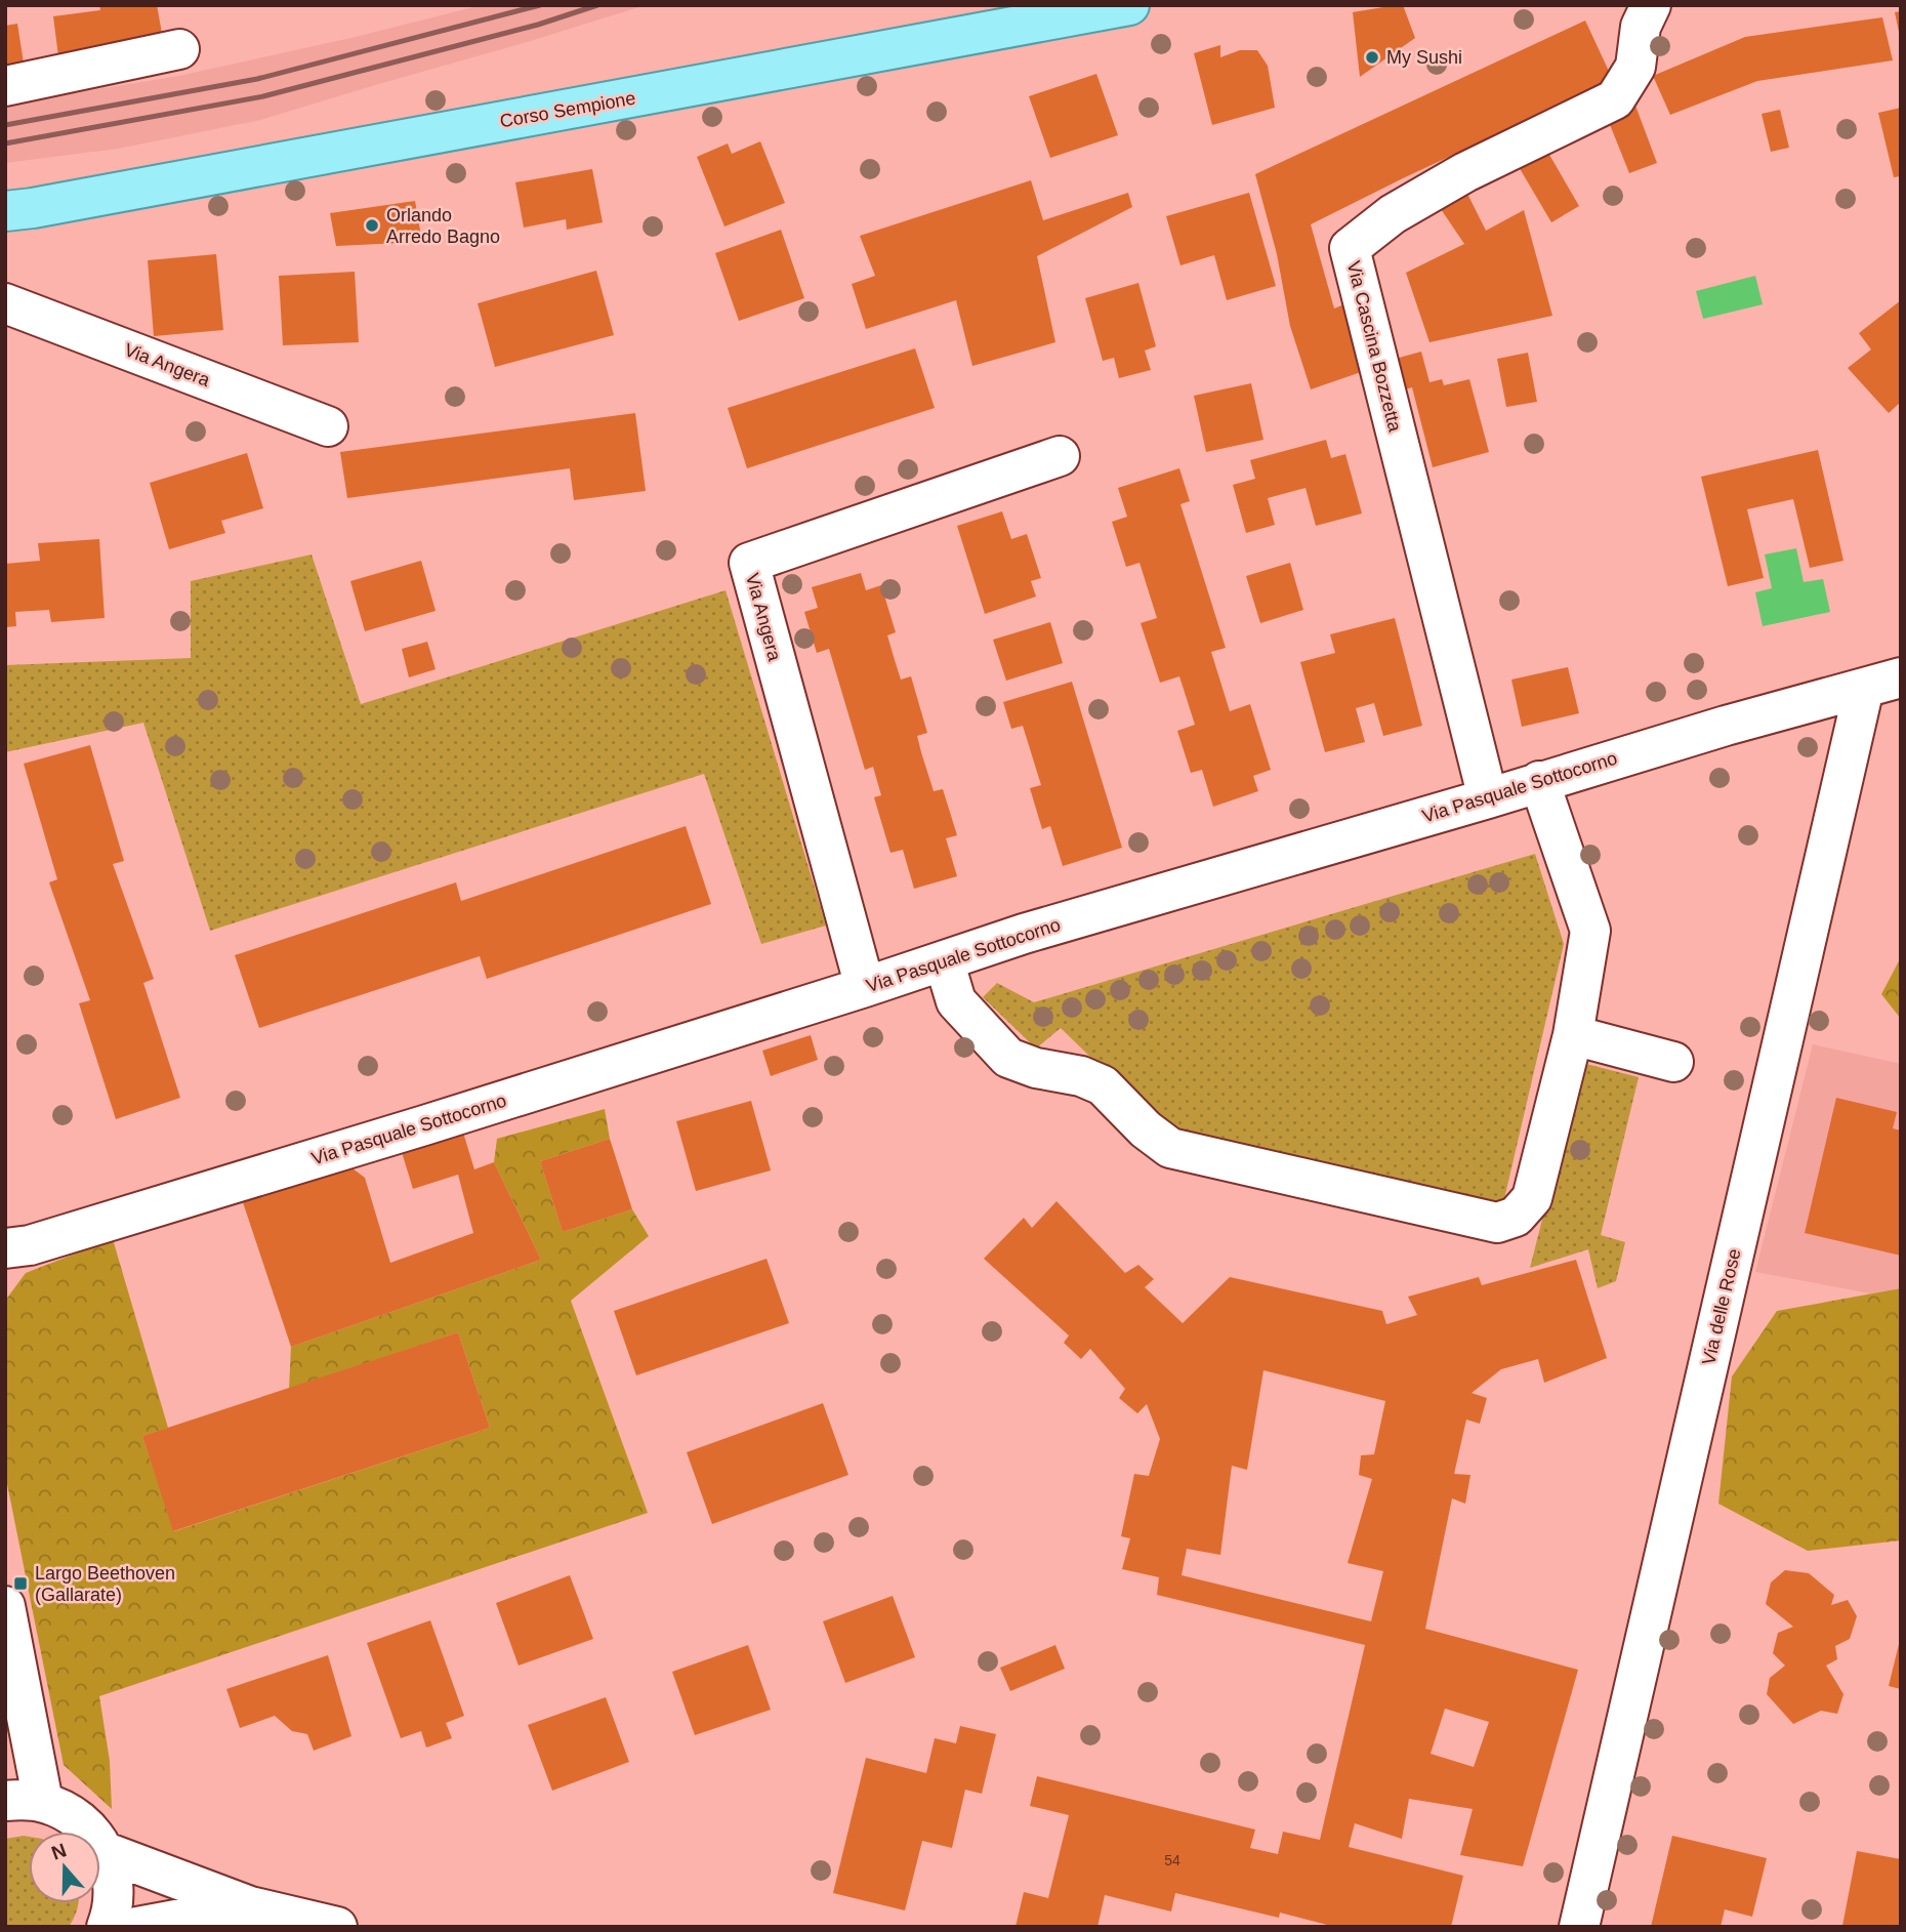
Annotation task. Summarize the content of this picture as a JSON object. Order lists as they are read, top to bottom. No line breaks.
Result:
{"streets":{"main road":["Corso Sempione"],"street":["Via Cascina Bozzetta","Via Angera","Via Pasquale Sottocorno","Via delle Rose"]},"crossings":[["Via Cascina Bozzetta","Via Pasquale Sottocorno"],["Via Angera","Via Pasquale Sottocorno"],["Via Pasquale Sottocorno","Via delle Rose"]],"places":{"other":["My Sushi","Orlando Arredo Bagno"],"transit":["Largo Beethoven (Gallarate)"]},"house_numbers":["54"],"north":"top"}
